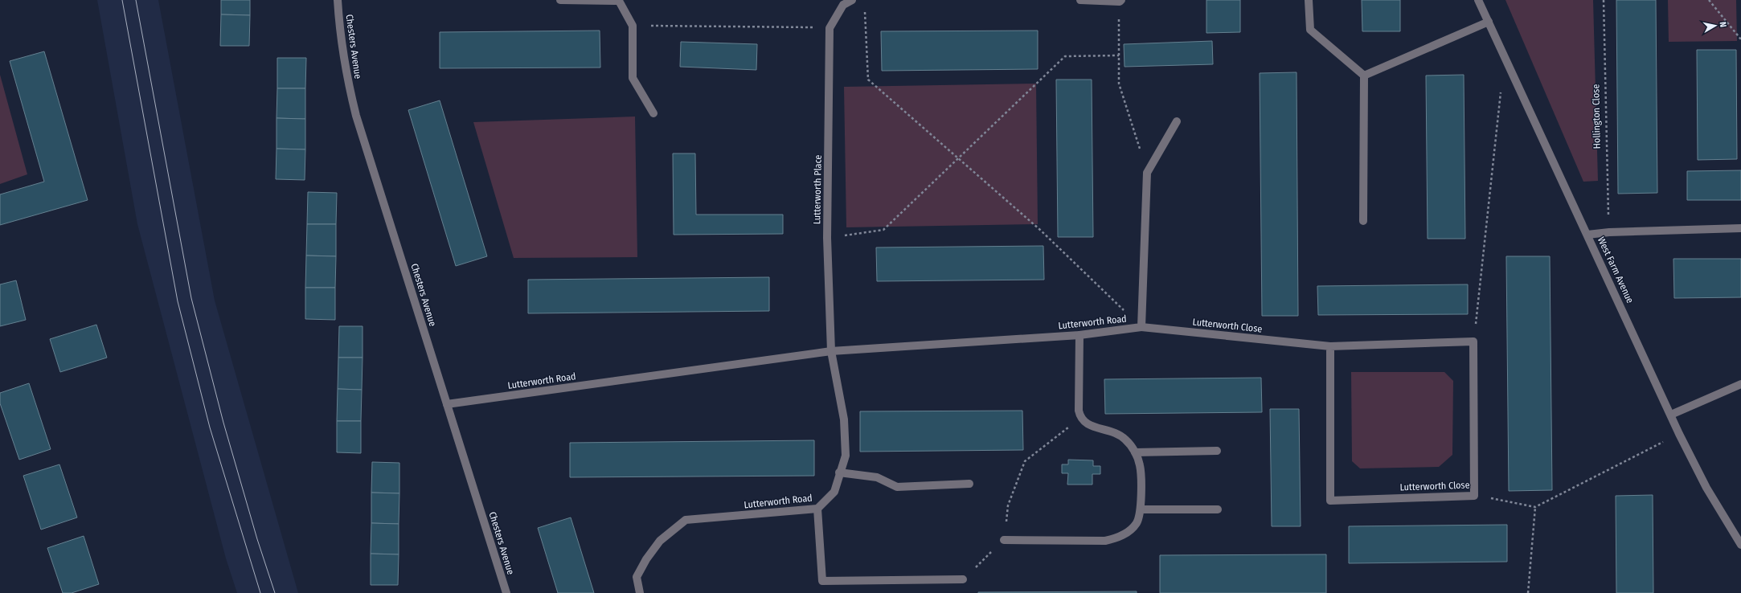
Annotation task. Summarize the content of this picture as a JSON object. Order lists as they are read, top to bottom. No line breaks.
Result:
{"streets":{"street":["Chesters Avenue","Lutterworth Place","West Farm Avenue","Lutterworth Road","Lutterworth Close"],"path":["Hollington Close"]},"crossings":[["Chesters Avenue","Lutterworth Road"],["Lutterworth Place","Lutterworth Road"],["Lutterworth Road","Lutterworth Close"]],"north":"right"}
